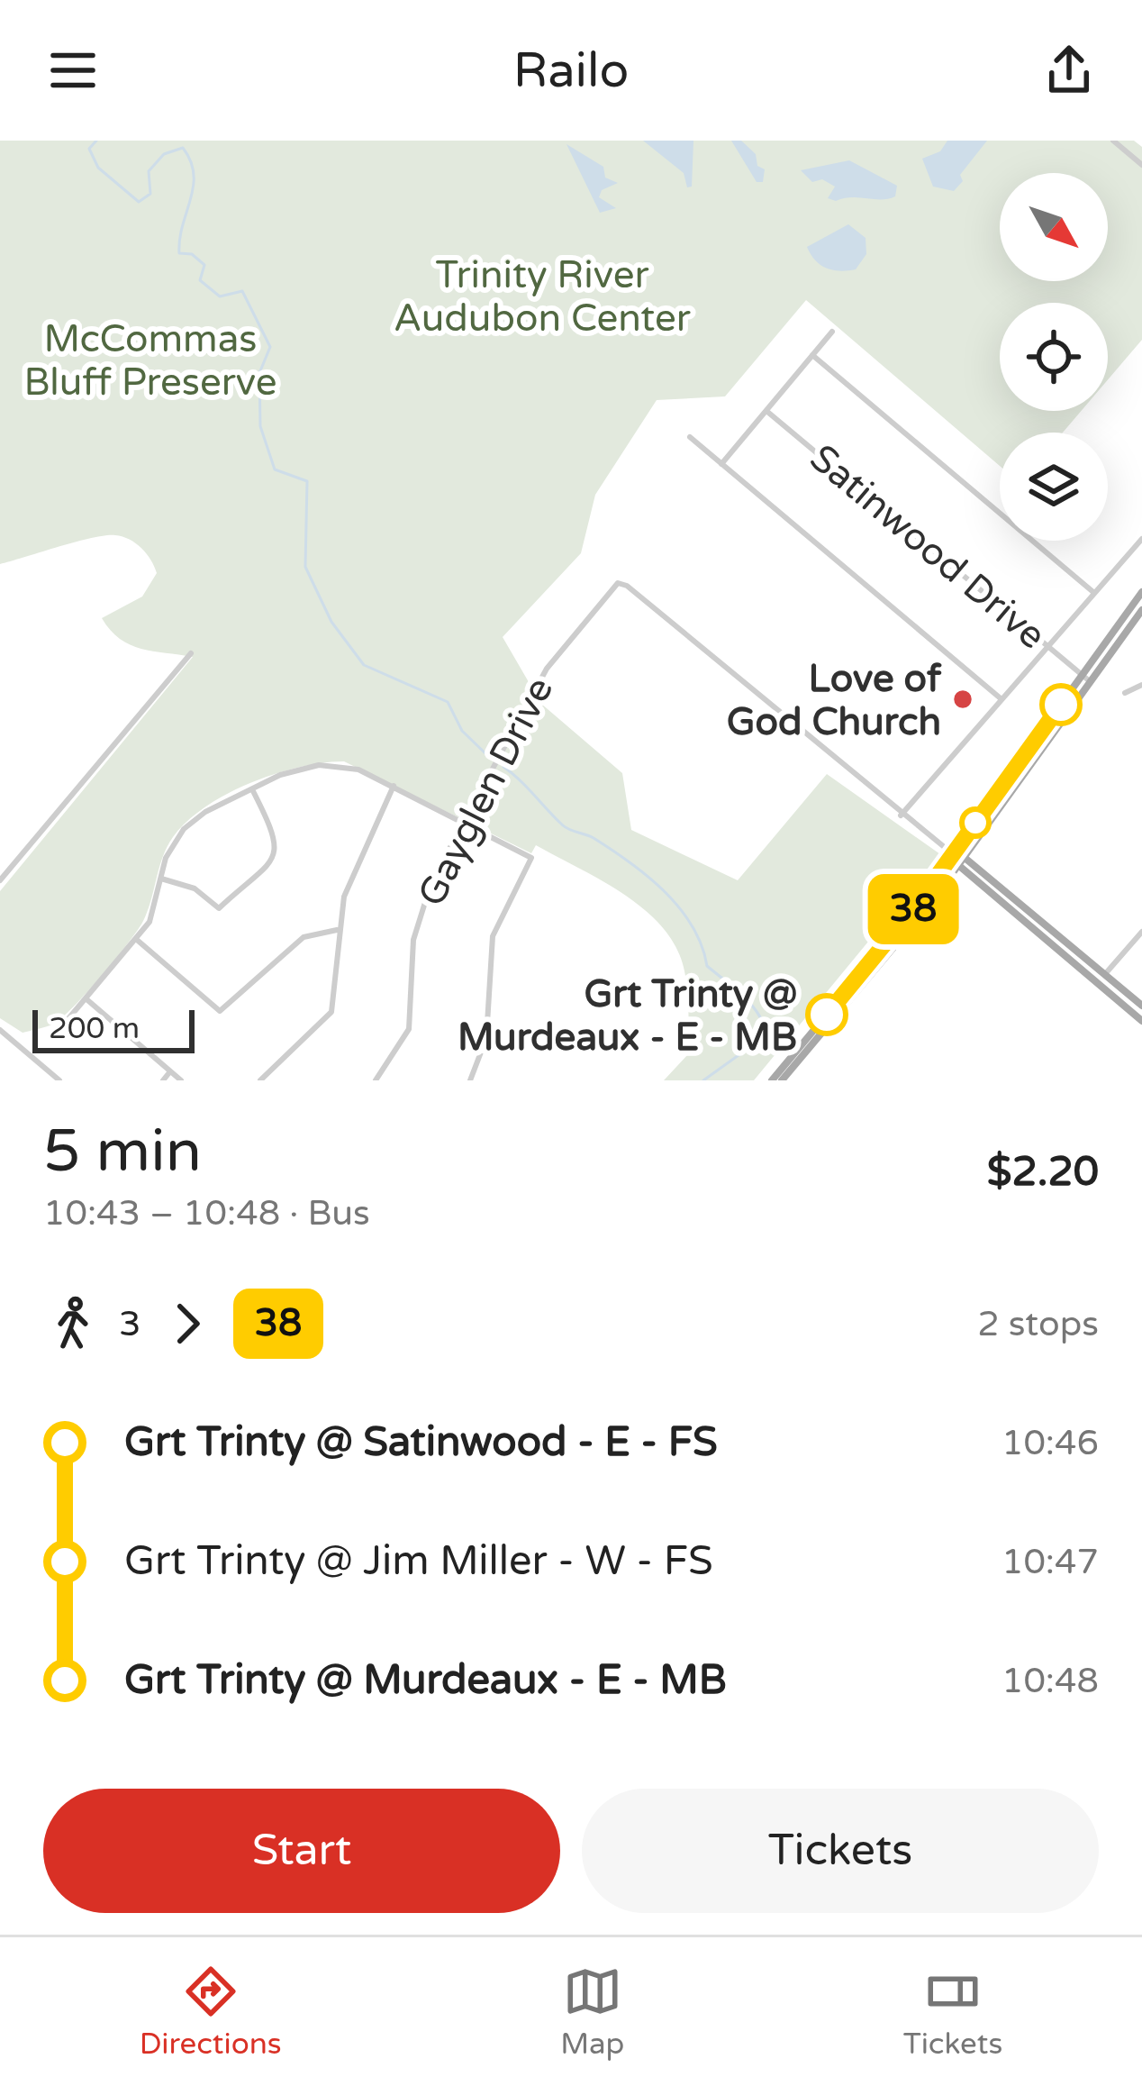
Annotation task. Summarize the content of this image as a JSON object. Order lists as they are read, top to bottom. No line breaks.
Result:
{"streets":{"street":["Satinwood Drive","Gayglen Drive"]},"parks":["Trinity River Audubon Center","McCommas Bluff Preserve"],"places":["Love of God Church","Grt Trinty @ Murdeaux - E - MB"],"lines":["bus line 38"],"scale_bar":"200 m","north":"bottom right","page":{"header":"Railo","on_map":"38","scale":"200 m","heading":["5 min","10:43 – 10:48 · Bus","$2.20"],"legs":["3","38","2 stops"],"list":[{"name":"Grt Trinty @ Satinwood - E - FS","value":"10:46"},{"name":"Grt Trinty @ Jim Miller - W - FS","value":"10:47"},{"name":"Grt Trinty @ Murdeaux - E - MB","value":"10:48"}],"buttons":["Start","Tickets"],"tabs":["Directions","Map","Tickets"]}}
